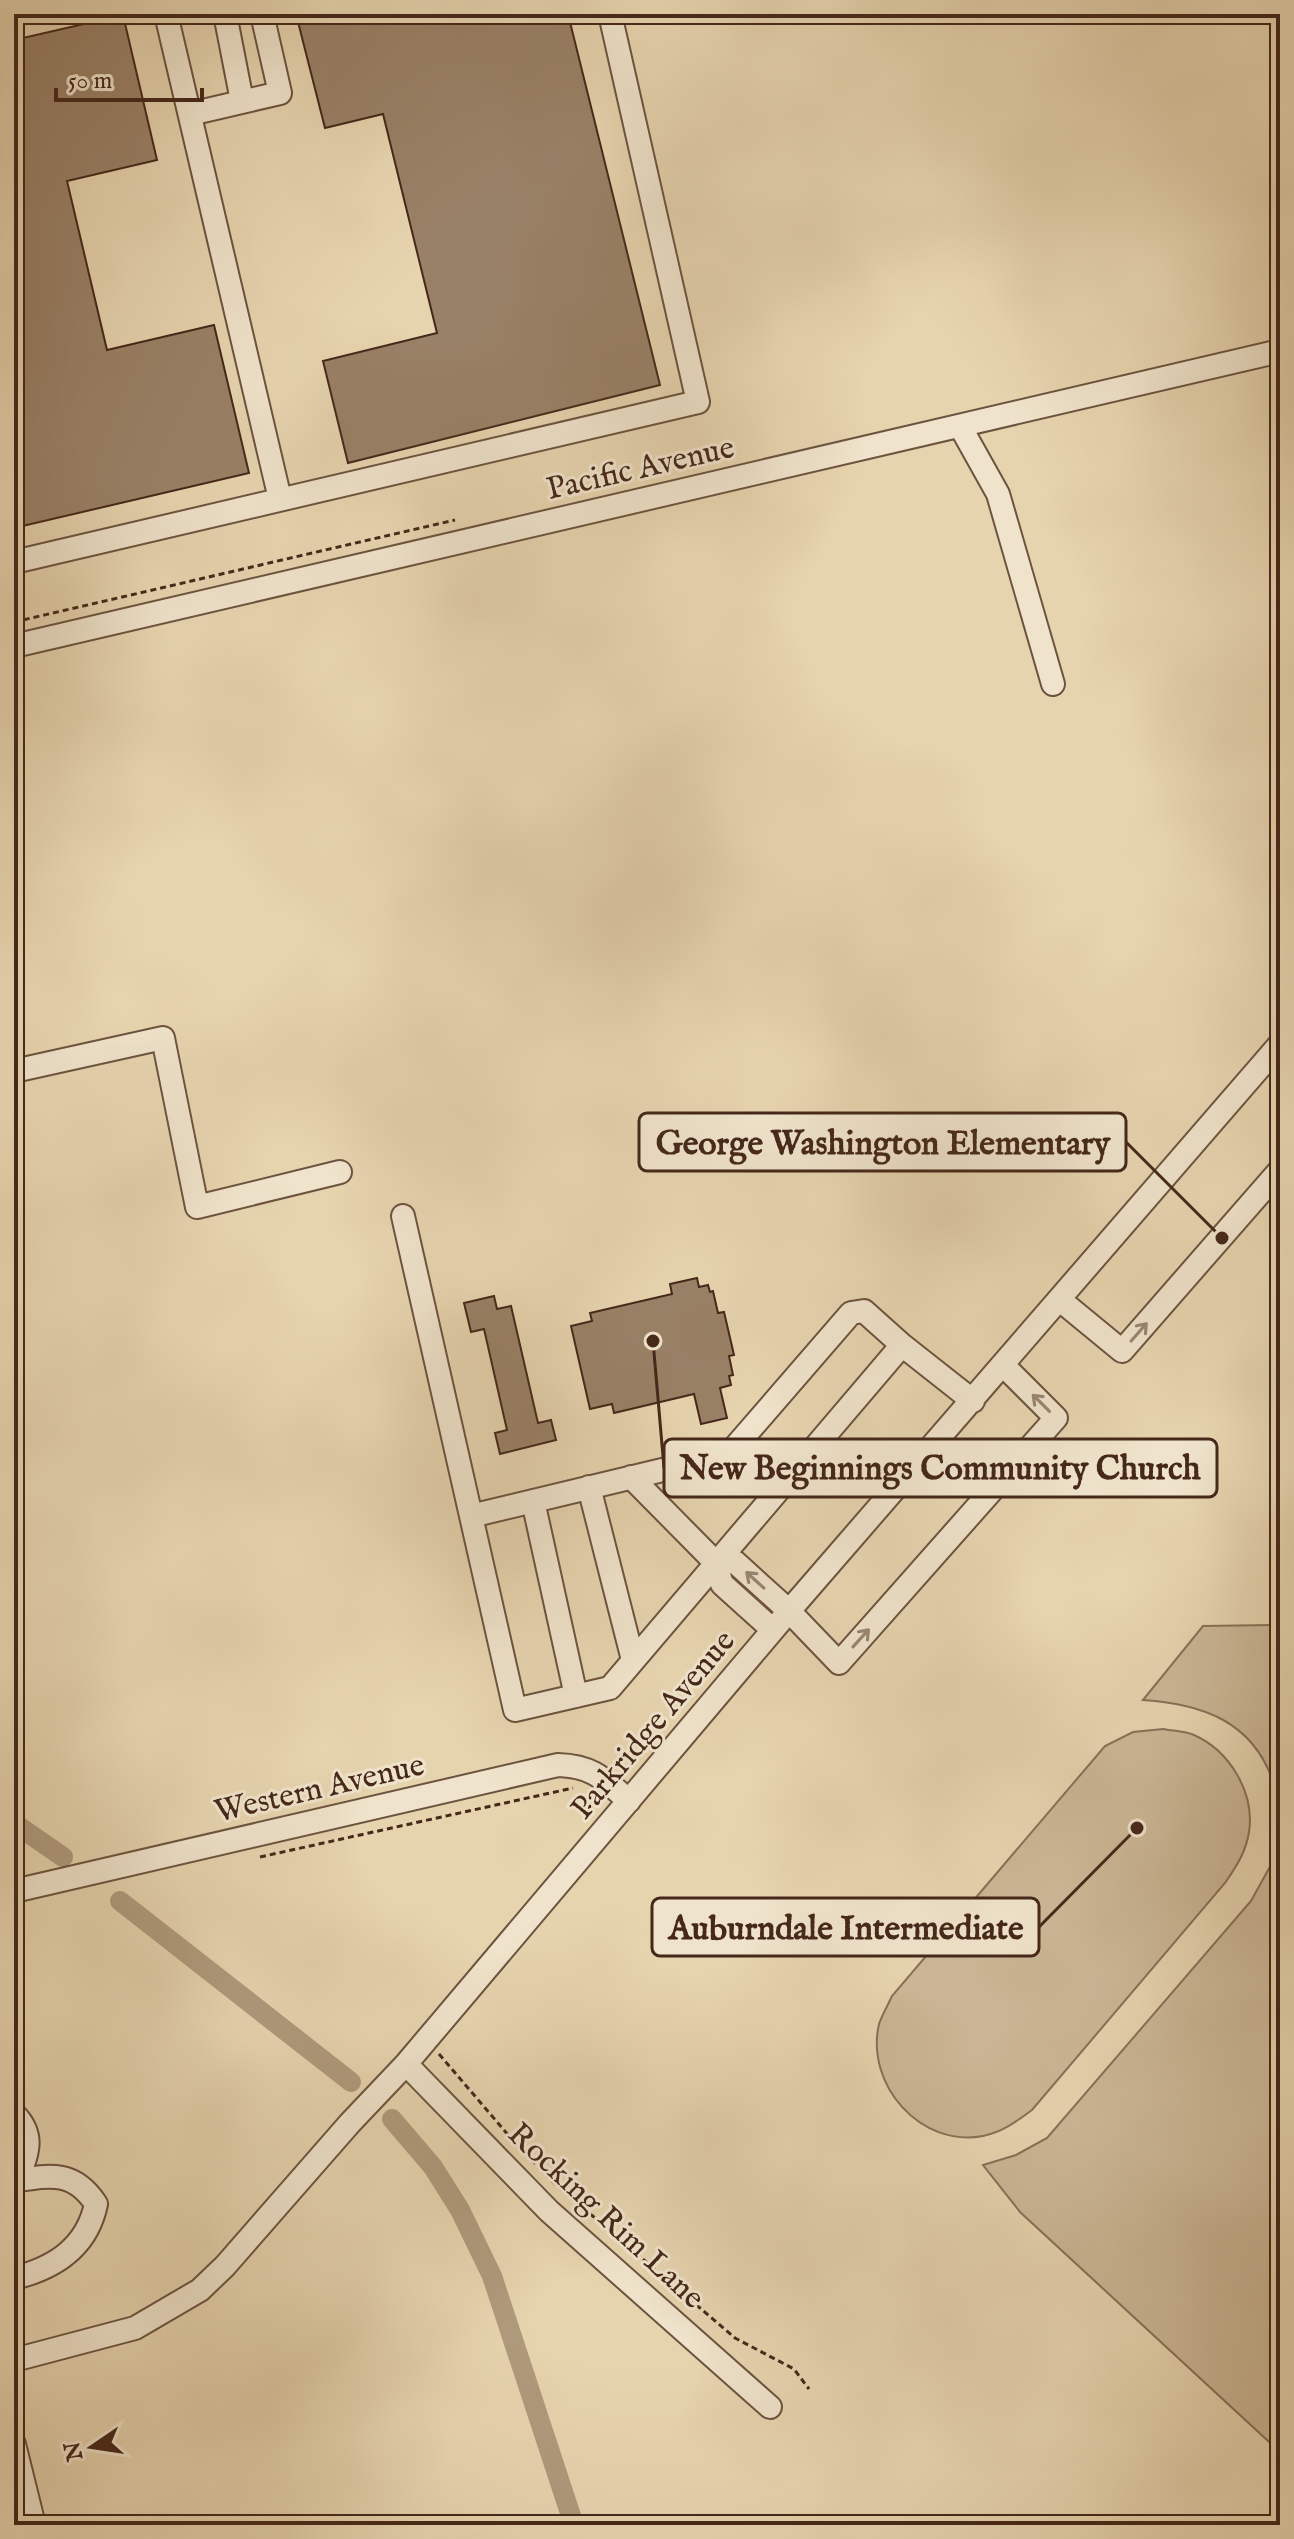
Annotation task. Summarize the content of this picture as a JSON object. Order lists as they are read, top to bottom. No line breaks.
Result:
{"streets":{"street":["Pacific Avenue","Parkridge Avenue","Western Avenue","Rocking Rim Lane"]},"crossings":[["Parkridge Avenue","Western Avenue"],["Parkridge Avenue","Rocking Rim Lane"]],"places":["George Washington Elementary","New Beginnings Community Church","Auburndale Intermediate"],"scale_bar":"50 m","north":"left"}
